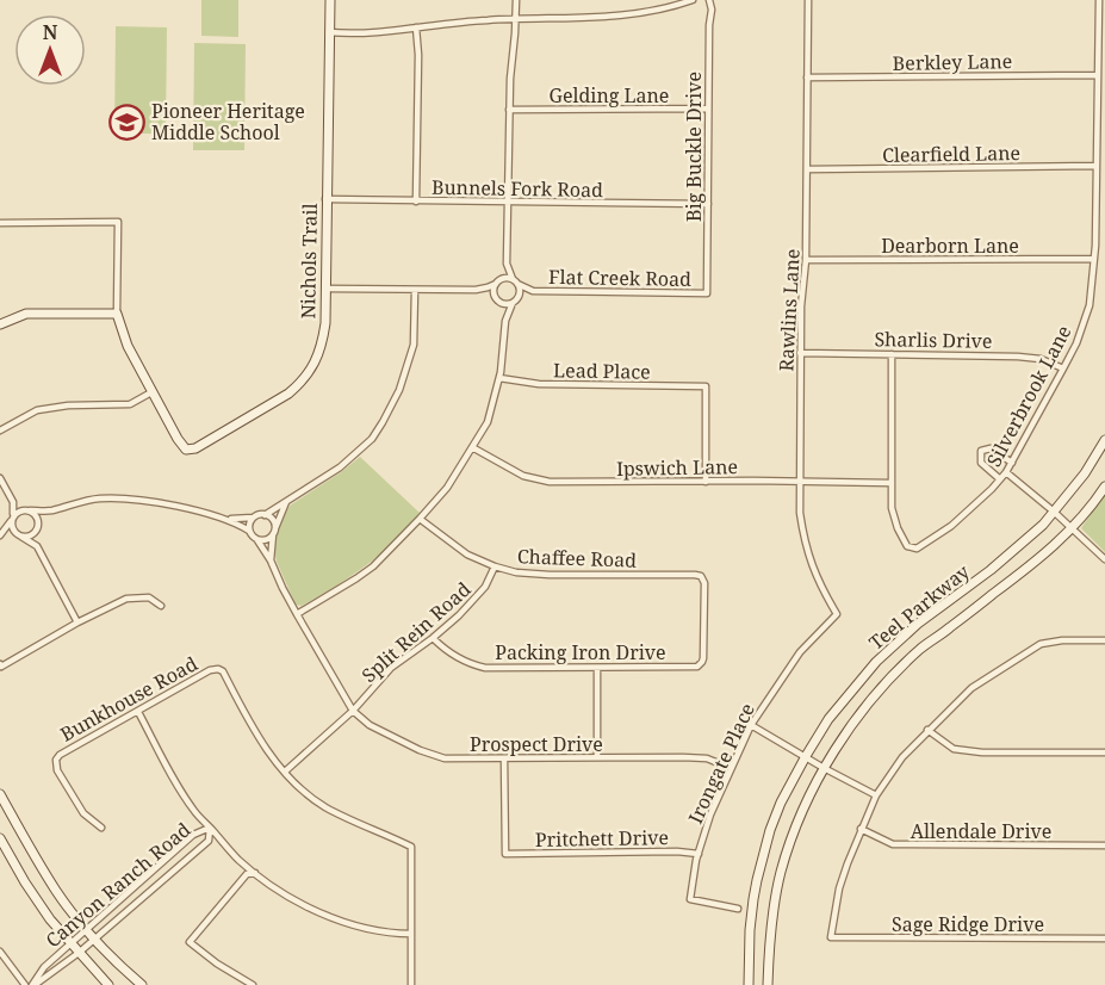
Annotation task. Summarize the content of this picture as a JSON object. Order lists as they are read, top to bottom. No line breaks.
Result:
{"streets":{"main road":["Nichols Trail","Teel Parkway"],"street":["Berkley Lane","Gelding Lane","Big Buckle Drive","Clearfield Lane","Bunnels Fork Road","Dearborn Lane","Flat Creek Road","Rawlins Lane","Sharlis Drive","Lead Place","Silverbrook Lane","Ipswich Lane","Chaffee Road","Split Rein Road","Packing Iron Drive","Bunkhouse Road","Prospect Drive","Irongate Place","Allendale Drive","Pritchett Drive","Canyon Ranch Road","Sage Ridge Drive"]},"crossings":[["Berkley Lane","Rawlins Lane"],["Berkley Lane","Silverbrook Lane"],["Gelding Lane","Big Buckle Drive"],["Big Buckle Drive","Bunnels Fork Road"],["Big Buckle Drive","Flat Creek Road"],["Clearfield Lane","Rawlins Lane"],["Clearfield Lane","Silverbrook Lane"],["Bunnels Fork Road","Nichols Trail"],["Dearborn Lane","Rawlins Lane"],["Dearborn Lane","Silverbrook Lane"],["Rawlins Lane","Sharlis Drive"],["Rawlins Lane","Ipswich Lane"],["Rawlins Lane","Irongate Place"],["Sharlis Drive","Silverbrook Lane"],["Lead Place","Ipswich Lane"],["Silverbrook Lane","Ipswich Lane"],["Chaffee Road","Split Rein Road"],["Chaffee Road","Packing Iron Drive"],["Split Rein Road","Packing Iron Drive"],["Split Rein Road","Bunkhouse Road"],["Split Rein Road","Prospect Drive"],["Prospect Drive","Irongate Place"],["Prospect Drive","Pritchett Drive"],["Irongate Place","Pritchett Drive"],["Allendale Drive","Sage Ridge Drive"]],"places":{"school or university":["Pioneer Heritage Middle School"]},"north":"top"}
